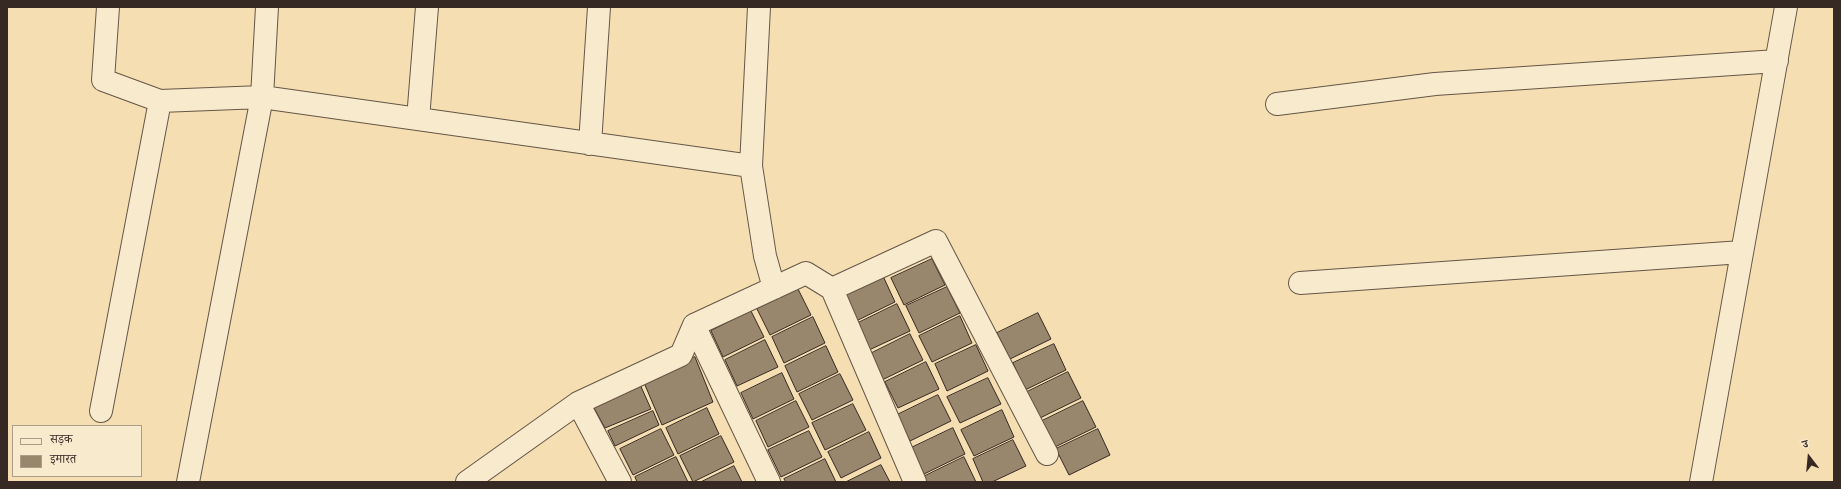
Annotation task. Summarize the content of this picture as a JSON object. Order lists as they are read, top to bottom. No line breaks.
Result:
{"legend":["सड़क","इमारत"],"north":"top"}
